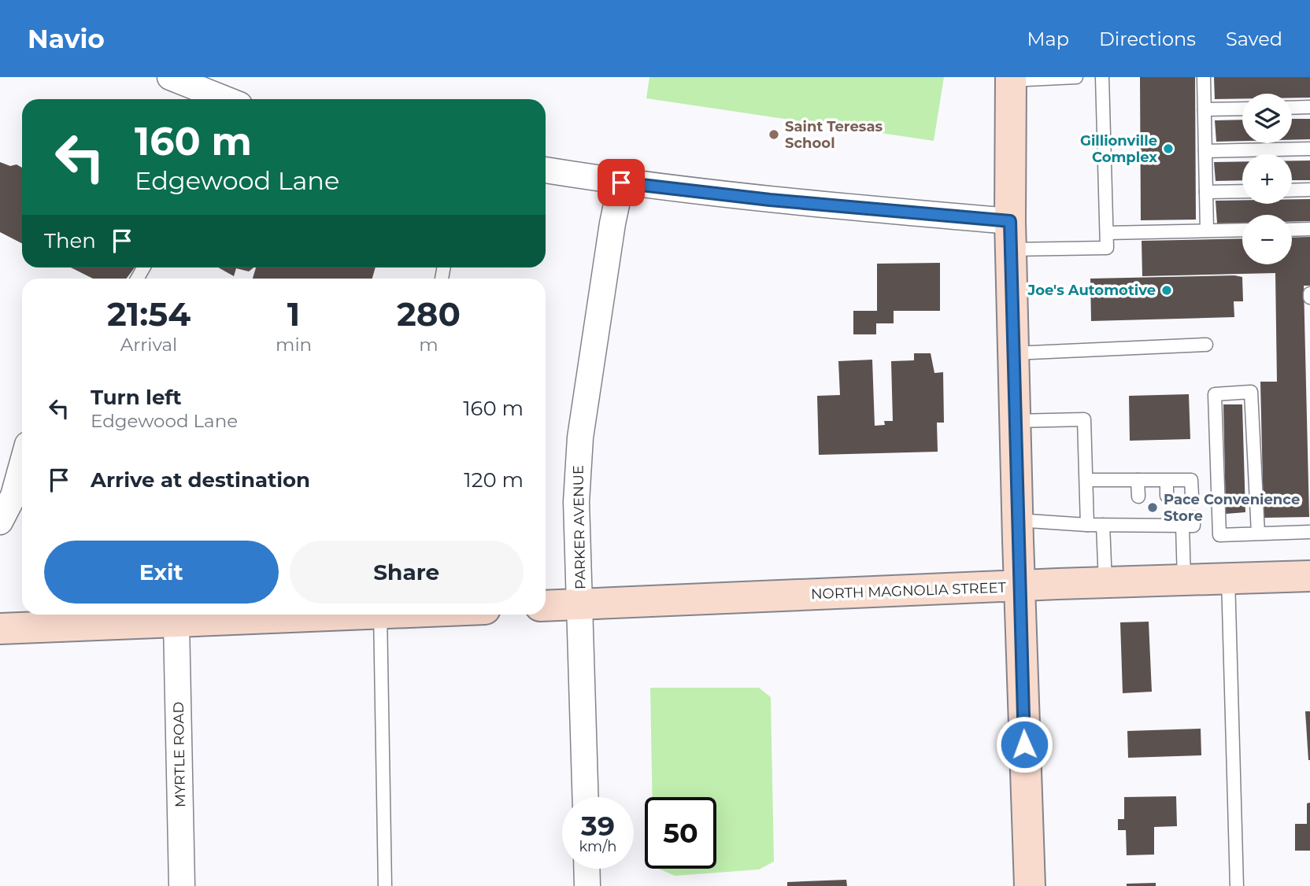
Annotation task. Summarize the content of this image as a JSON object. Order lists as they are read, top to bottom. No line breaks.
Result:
{"streets":{"street":["PARKER AVENUE","NORTH MAGNOLIA STREET","MYRTLE ROAD"]},"crossings":[["PARKER AVENUE","NORTH MAGNOLIA STREET"]],"places":["Saint Teresas School","Gillionville Complex","Joe's Automotive","Pace Convenience Store"],"page":{"header":"Navio","nav":["Map","Directions","Saved"],"map_buttons":["+","−"],"turn":["160 m","Edgewood Lane"],"then":"Then","eta":["21:54","Arrival","1","min","280","m"],"list":[{"name":"Turn left","note":"Edgewood Lane","value":"160 m"},{"name":"Arrive at destination","value":"120 m"}],"buttons":["Exit","Share"],"speed":"39 km/h","limit":"50"}}
